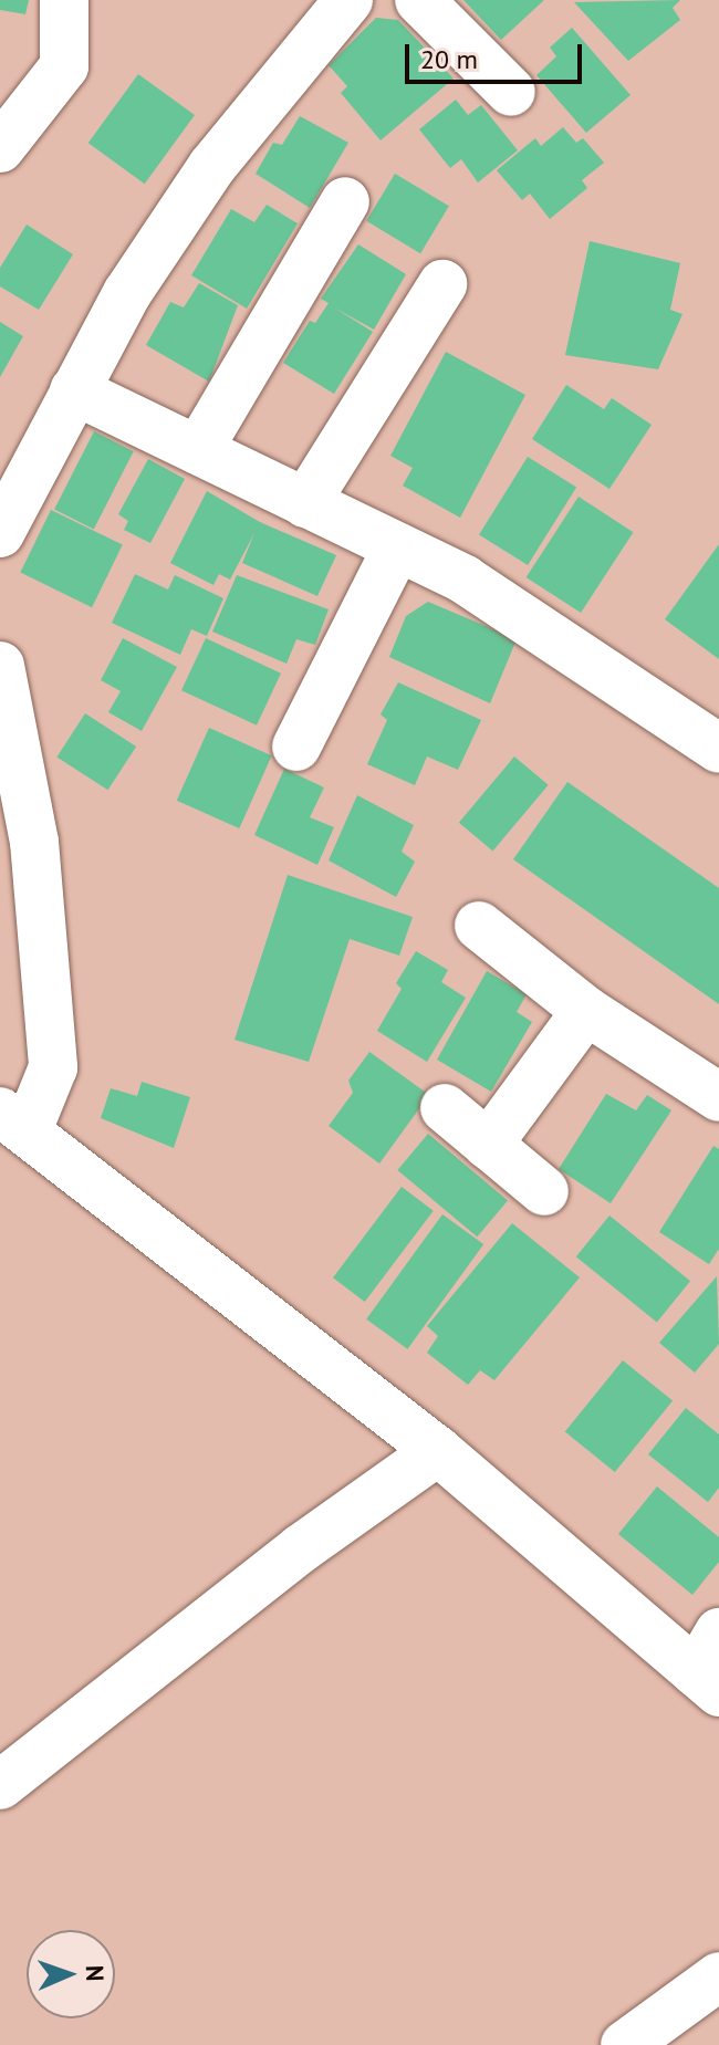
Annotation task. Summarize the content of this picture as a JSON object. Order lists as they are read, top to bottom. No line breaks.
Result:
{"scale_bar":"20 m","north":"right"}
